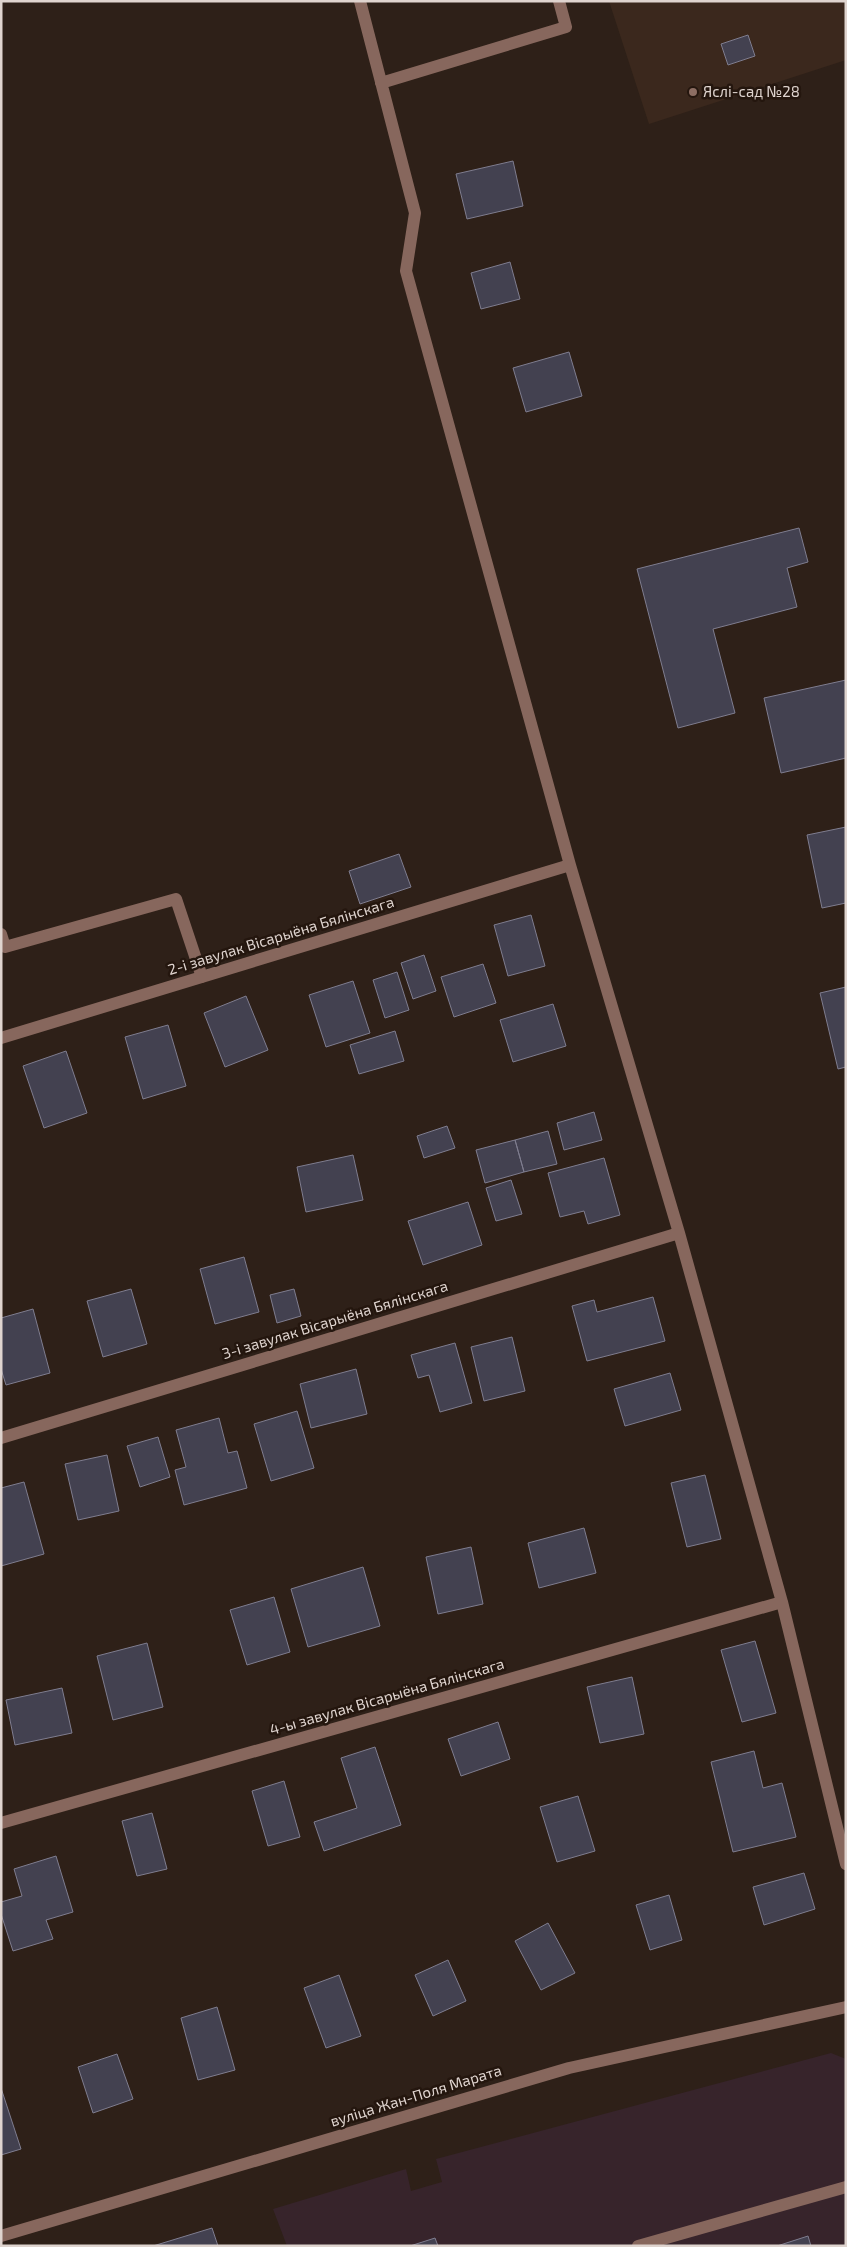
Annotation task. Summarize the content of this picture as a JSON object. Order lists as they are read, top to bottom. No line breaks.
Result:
{"streets":{"street":["2-і завулак Вісарыёна Бялінскага","3-і завулак Вісарыёна Бялінскага","4-ы завулак Вісарыёна Бялінскага","вуліца Жан-Поля Марата"]},"places":["Яслі-сад №28"]}
